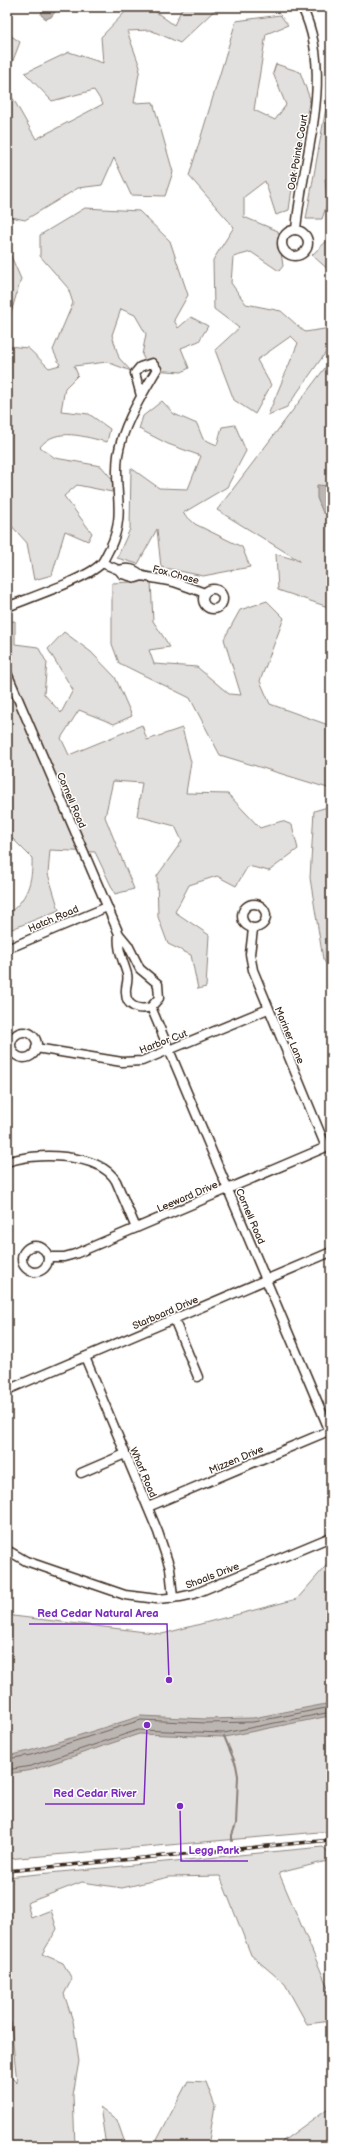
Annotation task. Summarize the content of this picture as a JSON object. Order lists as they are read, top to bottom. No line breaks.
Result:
{"streets":{"street":["Oak Pointe Court","Fox Chase","Cornell Road","Hatch Road","Mariner Lane","Harbor Cut","Leeward Drive","Starboard Drive","Mizzen Drive","Wharf Road","Shoals Drive"]},"crossings":[["Cornell Road","Hatch Road"],["Cornell Road","Harbor Cut"],["Cornell Road","Leeward Drive"],["Cornell Road","Starboard Drive"],["Cornell Road","Mizzen Drive"],["Mariner Lane","Harbor Cut"],["Mariner Lane","Leeward Drive"],["Starboard Drive","Wharf Road"],["Mizzen Drive","Wharf Road"],["Wharf Road","Shoals Drive"]],"places":["Red Cedar Natural Area","Red Cedar River","Legg Park"]}
